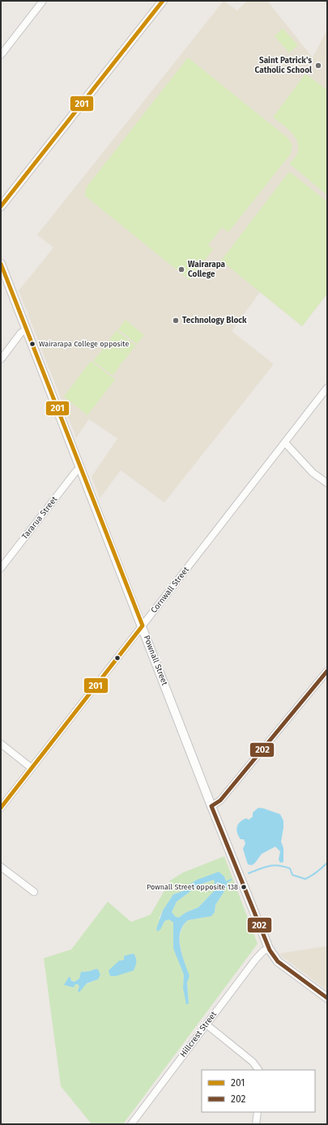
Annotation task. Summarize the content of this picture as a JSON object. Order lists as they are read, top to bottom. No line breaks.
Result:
{"streets":{"street":["Tararua Street","Cornwall Street","Pownall Street","Hillcrest Street"]},"crossings":[["Tararua Street","Pownall Street"],["Cornwall Street","Pownall Street"],["Pownall Street","Hillcrest Street"]],"places":["Saint Patrick's Catholic School","Wairarapa College","Technology Block","Wairarapa College opposite","Pownall Street opposite 138"],"lines":["transit line 201","transit line 202"],"legend":["201","202"]}
